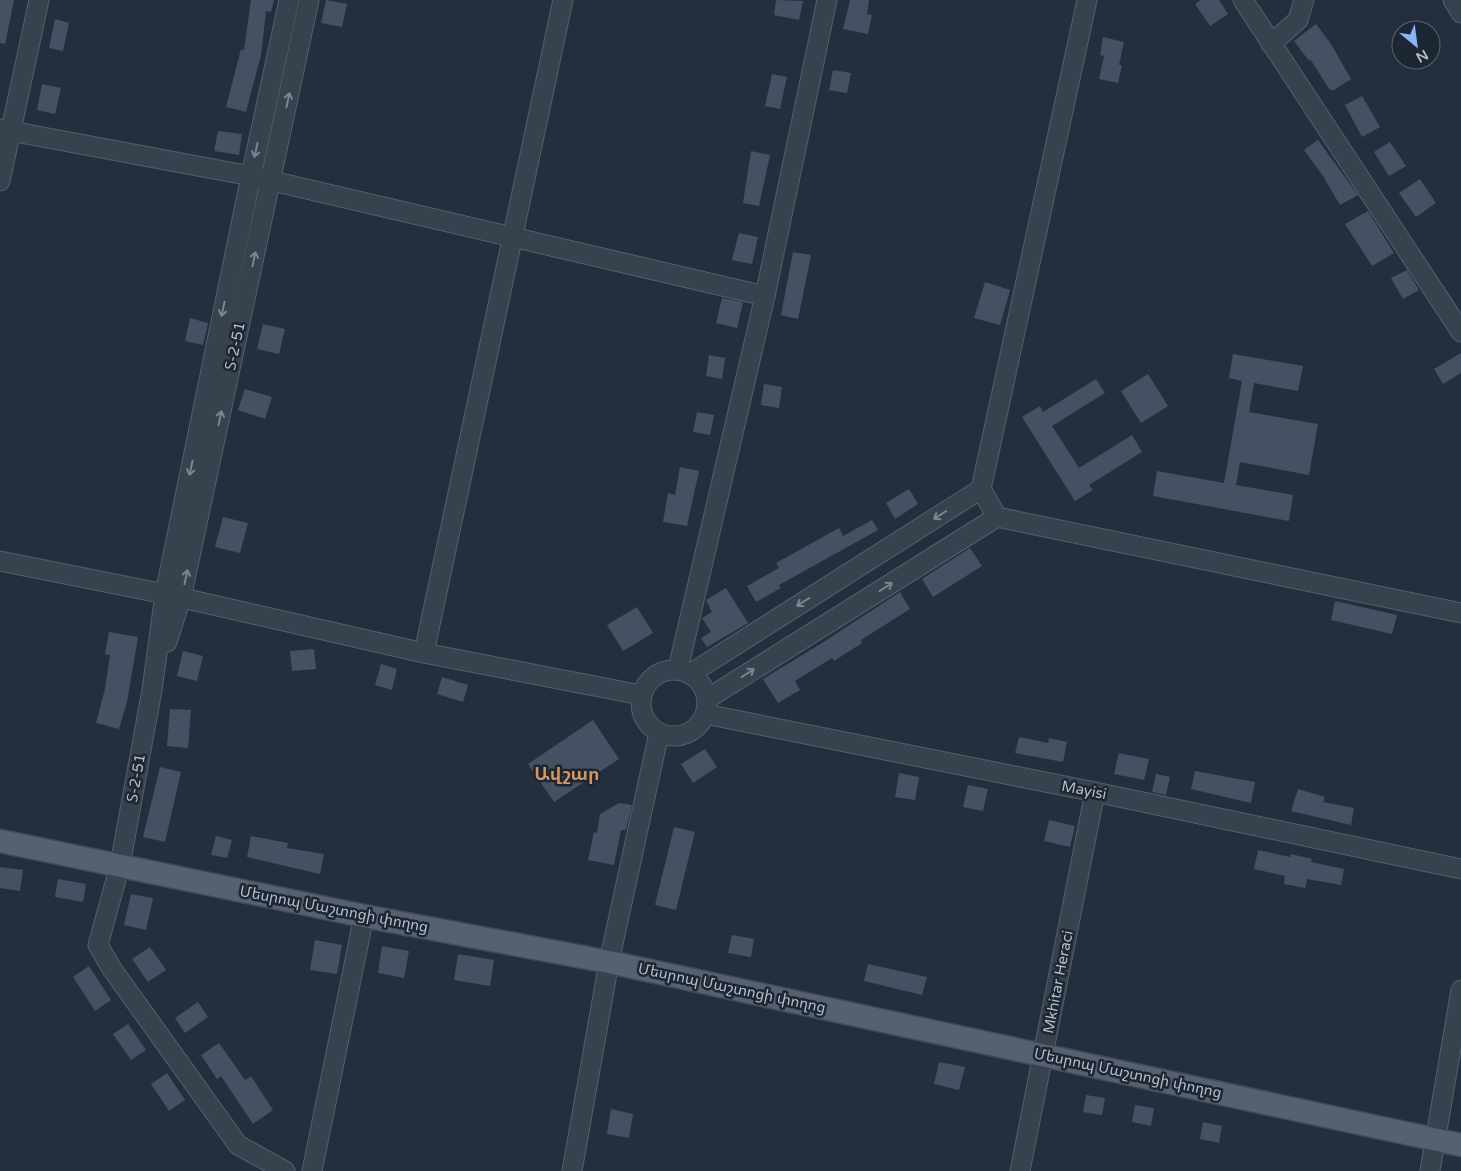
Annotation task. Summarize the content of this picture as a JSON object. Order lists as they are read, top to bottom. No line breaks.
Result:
{"streets":{"main road":["Մեսրոպ Մաշտոցի փողոց"],"street":["Տ-2-51","Mayisi","Mkhitar Heraci"]},"crossings":[["Տ-2-51","Մեսրոպ Մաշտոցի փողոց"],["Mayisi","Mkhitar Heraci"],["Մեսրոպ Մաշտոցի փողոց","Mkhitar Heraci"]],"districts":["Ավշար"],"north":"bottom right"}
